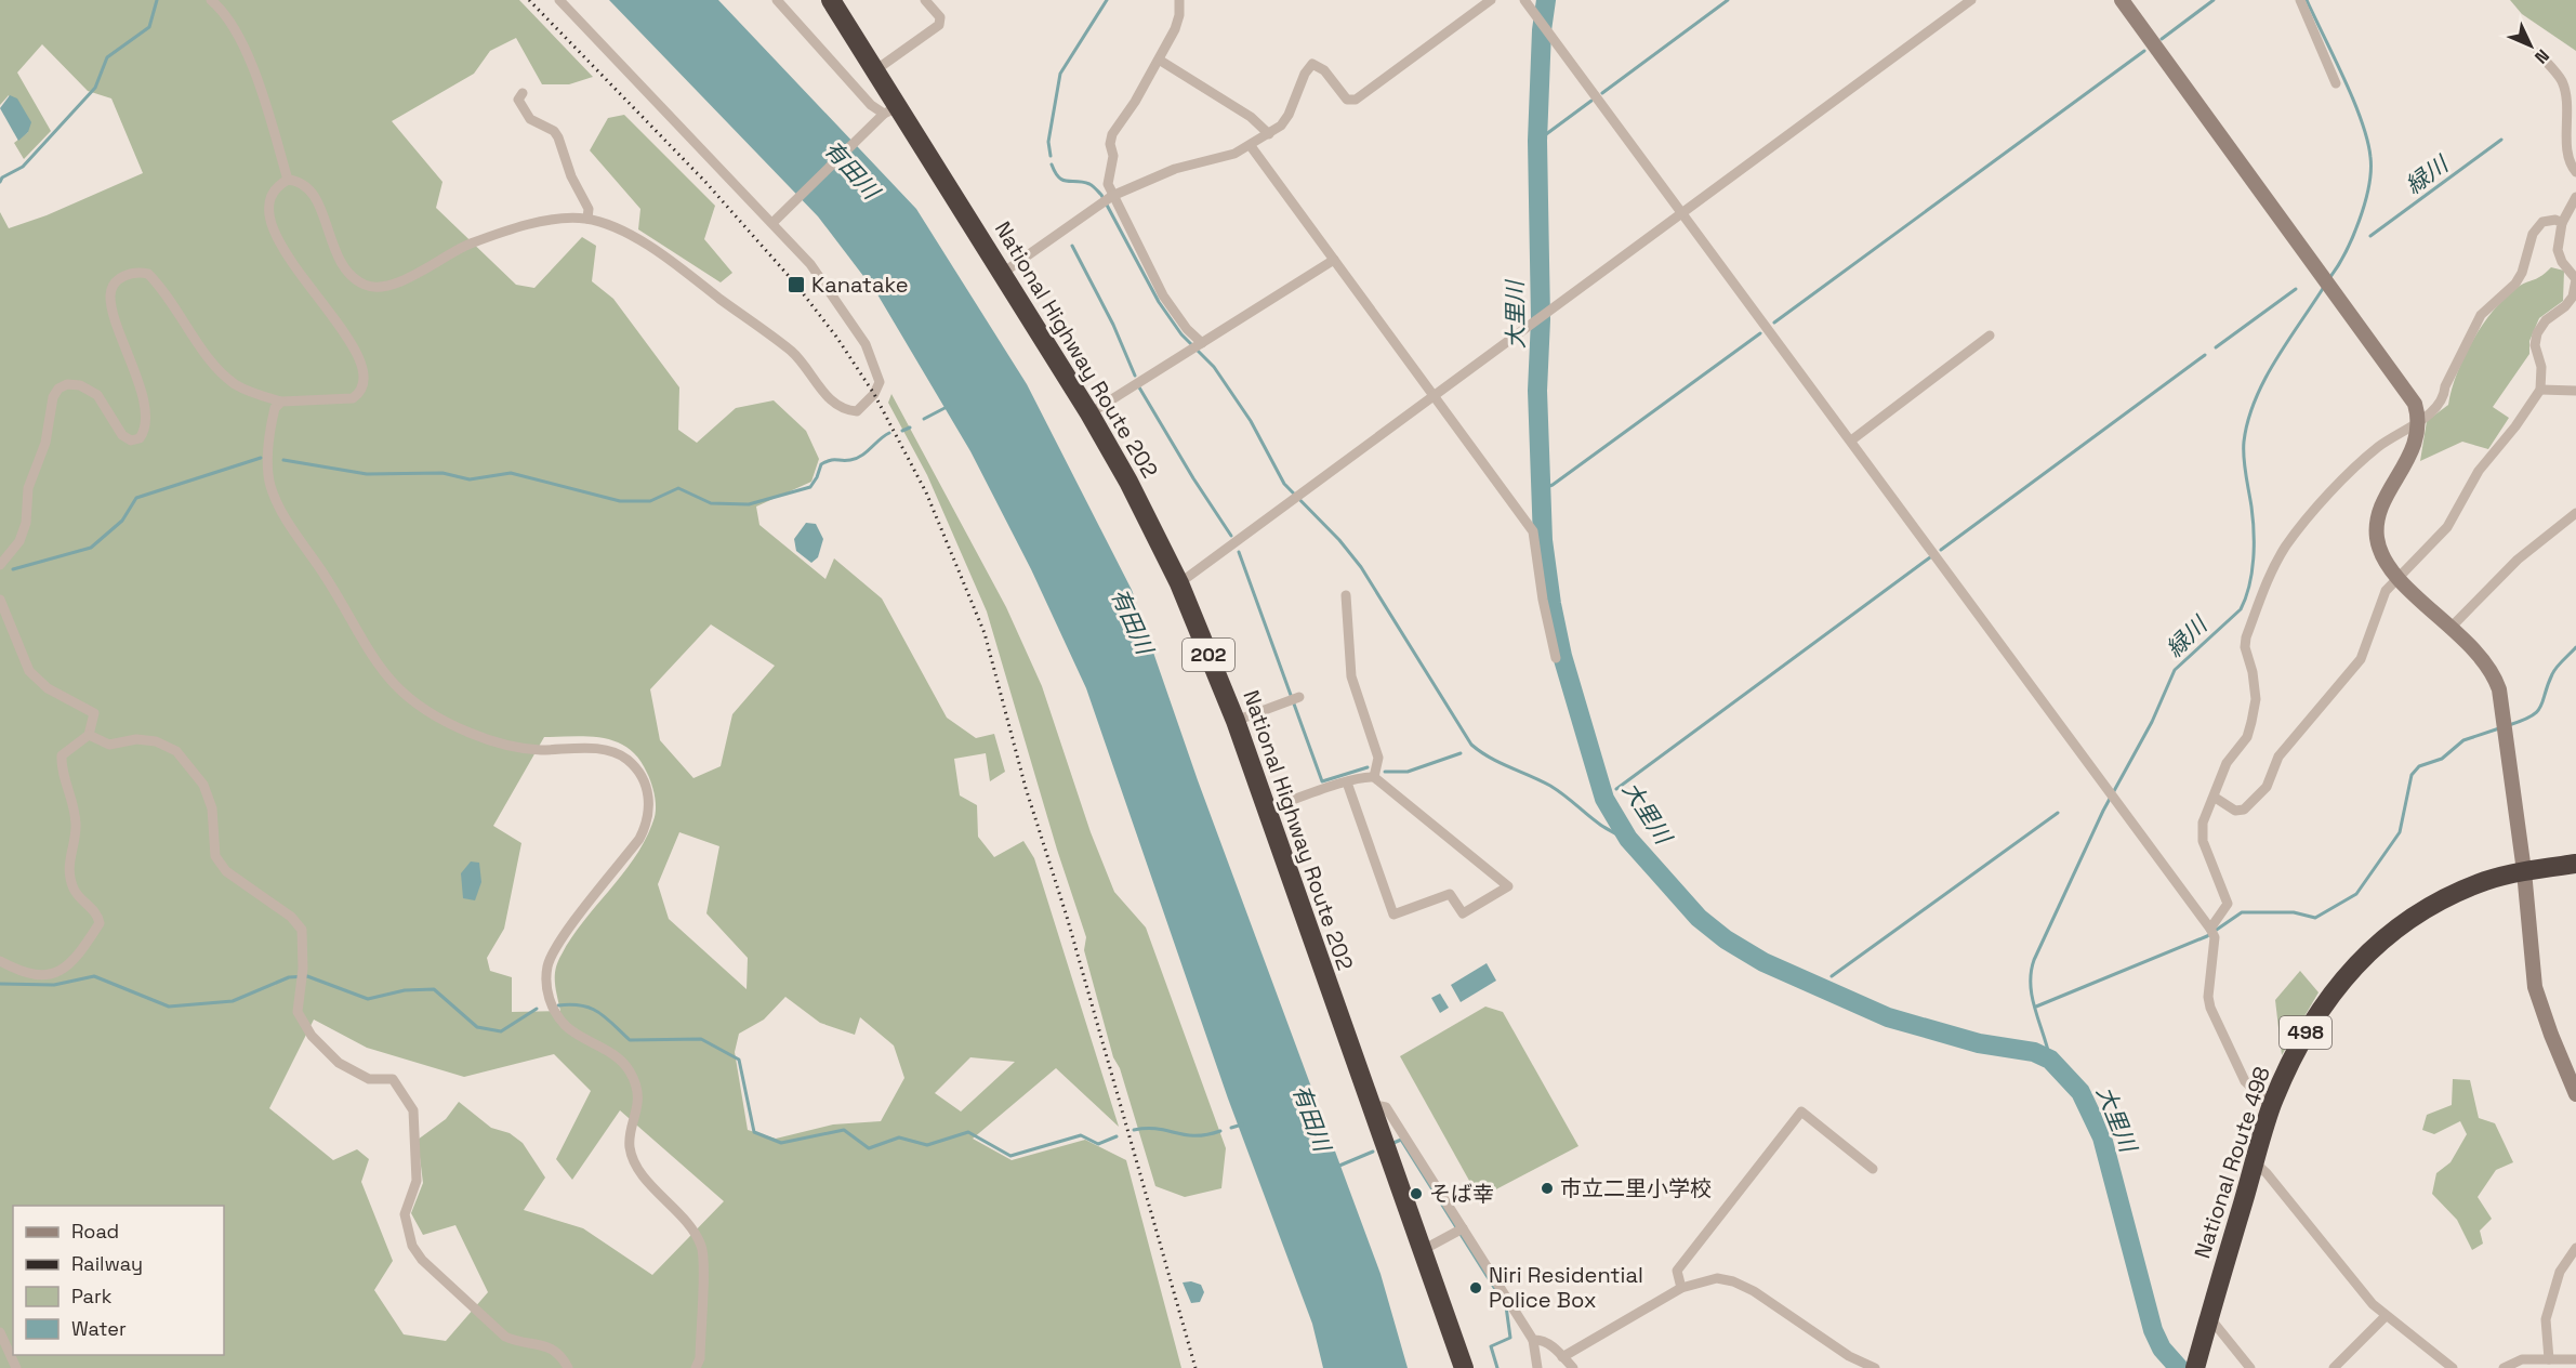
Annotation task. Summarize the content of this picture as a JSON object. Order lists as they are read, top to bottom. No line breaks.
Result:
{"streets":{"highway":["National Highway Route 202","202","498","National Route 498"]},"water":["有田川","緑川","大里川"],"places":{"transit":["Kanatake"],"other":["市立二里小学校","そば幸","Niri Residential Police Box"]},"legend":["Road","Railway","Park","Water"],"north":"bottom right"}
